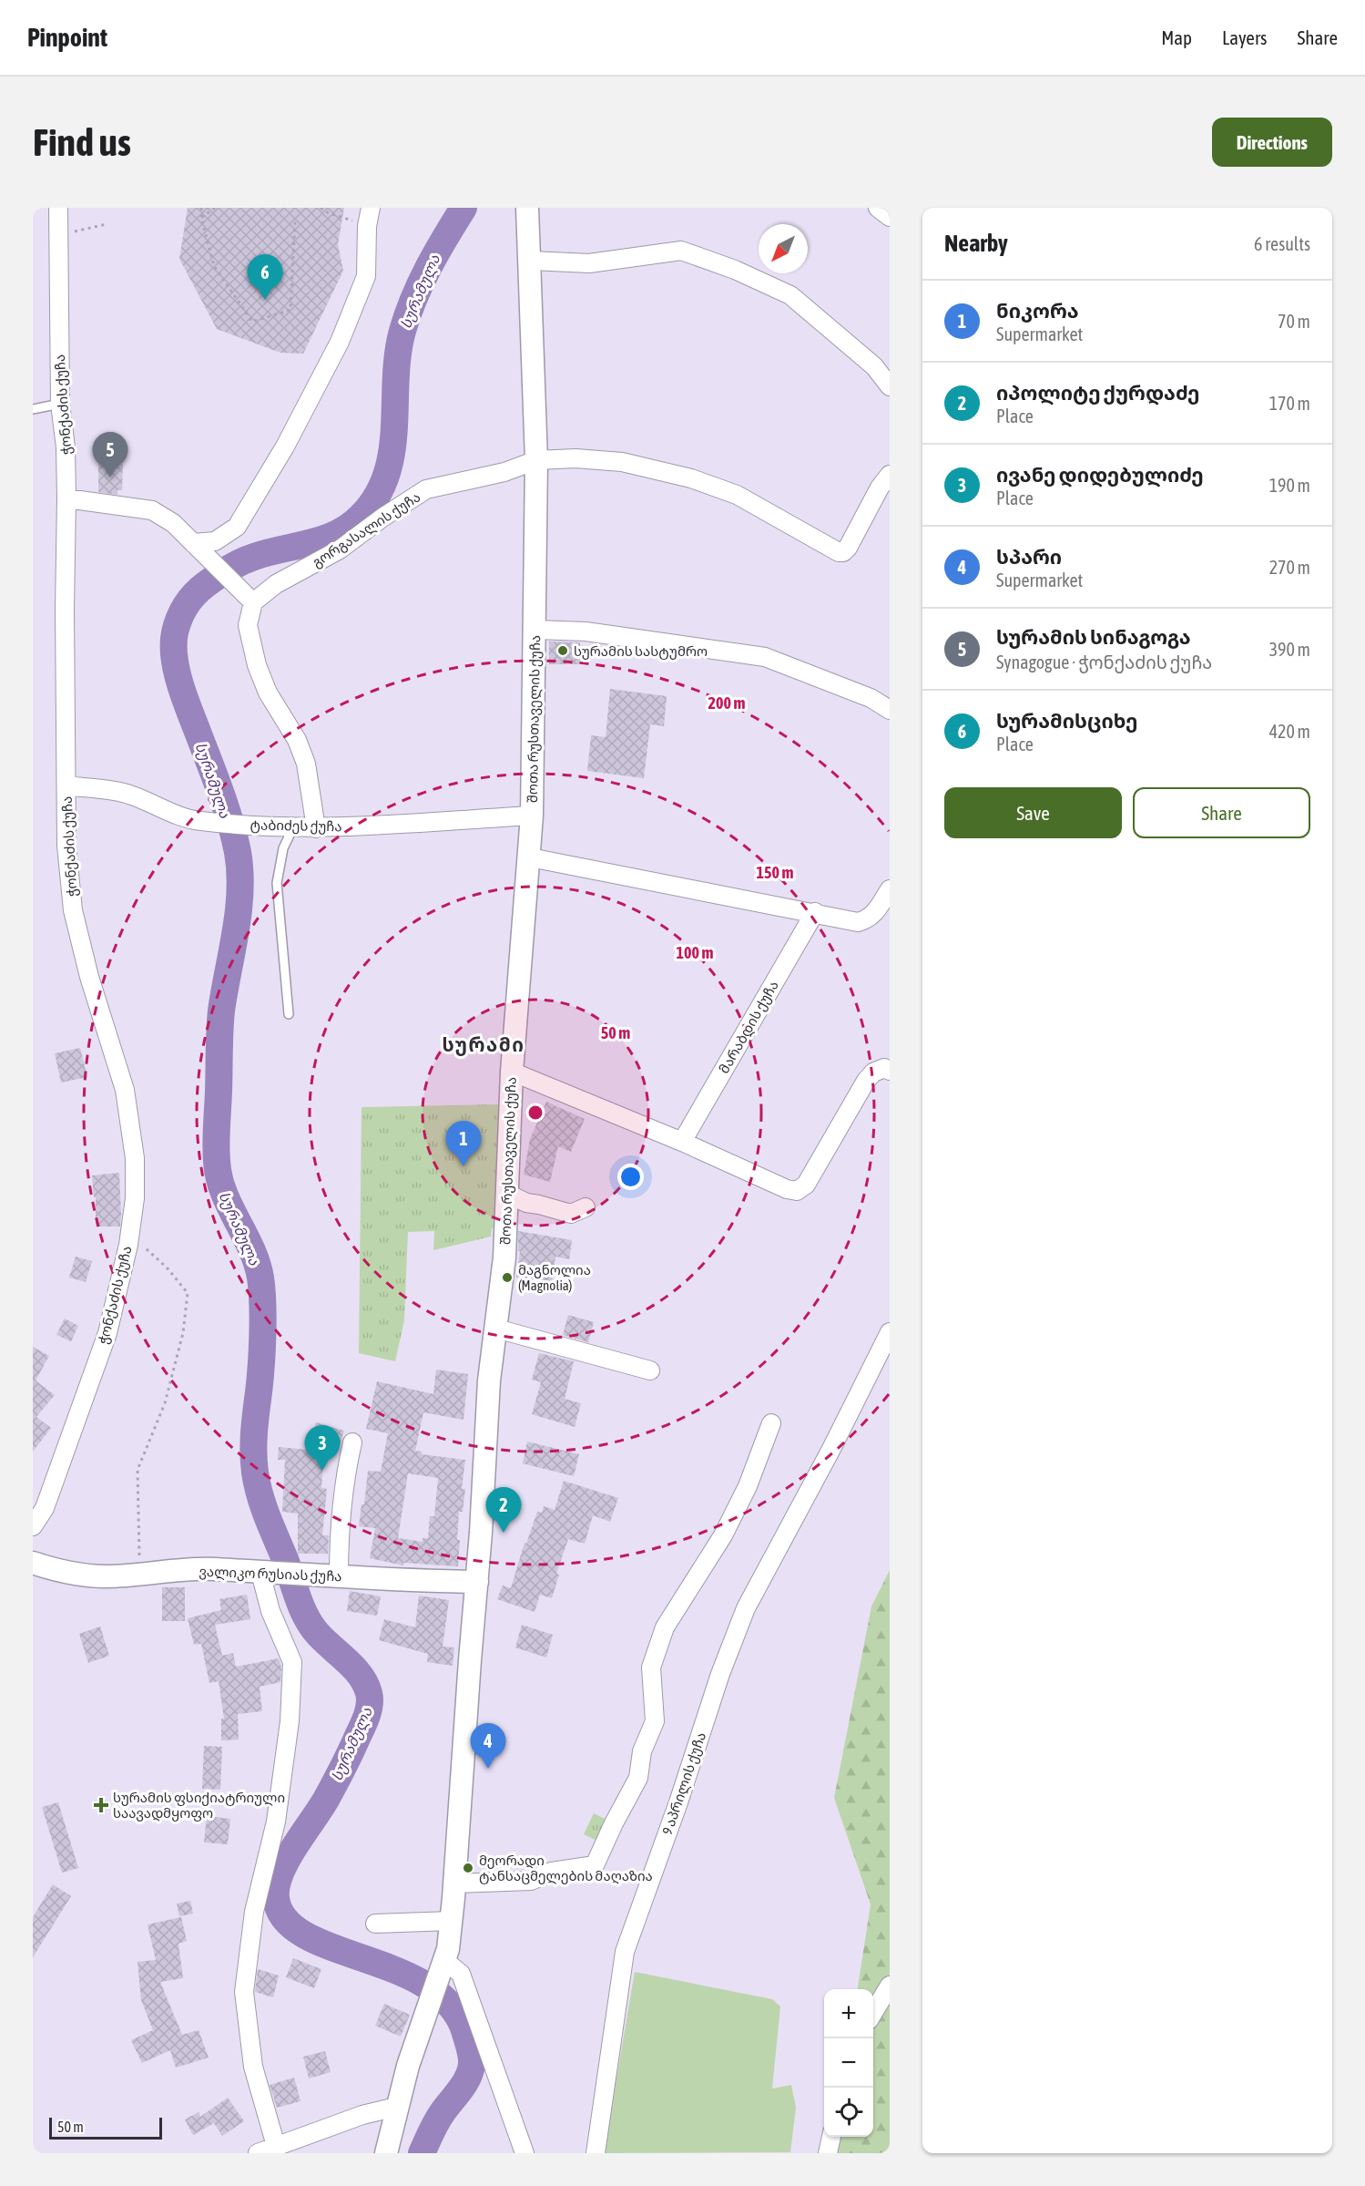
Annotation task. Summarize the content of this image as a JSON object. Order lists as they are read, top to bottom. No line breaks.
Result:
{"streets":{"street":["ჭონქაძის ქუჩა","გორგასალის ქუჩა","შოთა რუსთაველის ქუჩა","ტაბიძეს ქუჩა","მარაბდის ქუჩა","ვალიკო რუსიას ქუჩა","9 აპრილის ქუჩა"]},"crossings":[["ჭონქაძის ქუჩა","ტაბიძეს ქუჩა"],["გორგასალის ქუჩა","შოთა რუსთაველის ქუჩა"],["შოთა რუსთაველის ქუჩა","ტაბიძეს ქუჩა"],["შოთა რუსთაველის ქუჩა","ვალიკო რუსიას ქუჩა"]],"districts":["სურამი"],"water":["სურამულა"],"places":{"other":["სურამის სასტუმრო","მაგნოლია (Magnolia)","მეორადი ტანსაცმელების მაღაზია"],"health":["სურამის ფსიქიატრიული საავადმყოფო"]},"scale_bar":"50 m","north":"bottom left","page":{"header":"Pinpoint","nav":["Map","Layers","Share"],"buttons":["Directions",["Save","Share"]],"title":"Find us","heading":["Nearby","6 results"],"pins":["6","5","1","3","2","4"],"list":[{"mark":"1","name":"ნიკორა","note":"Supermarket","value":"70 m"},{"mark":"2","name":"იპოლიტე ქურდაძე","note":"Place","value":"170 m"},{"mark":"3","name":"ივანე დიდებულიძე","note":"Place","value":"190 m"},{"mark":"4","name":"სპარი","note":"Supermarket","value":"270 m"},{"mark":"5","name":"სურამის სინაგოგა","note":"Synagogue · ჭონქაძის ქუჩა","value":"390 m"},{"mark":"6","name":"სურამისციხე","note":"Place","value":"420 m"}],"map_buttons":["+","−"],"scale":"50 m"},"rings":["200 m","150 m","100 m","50 m"]}
